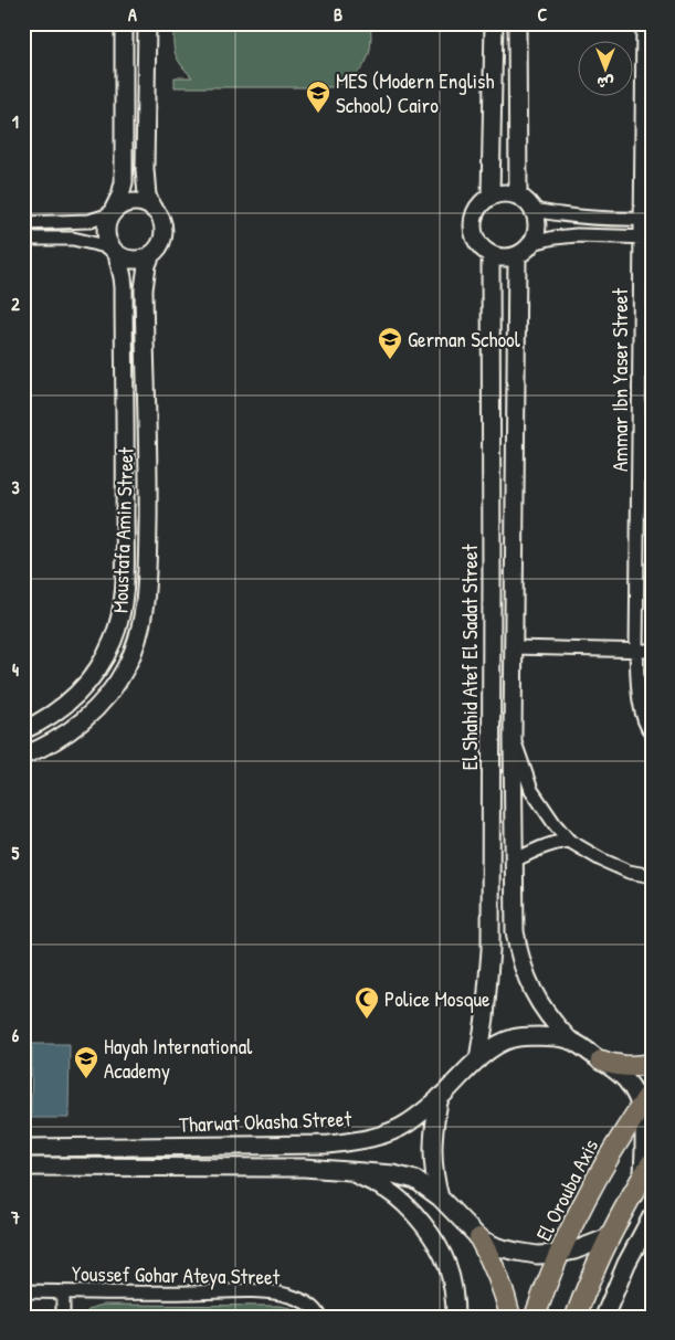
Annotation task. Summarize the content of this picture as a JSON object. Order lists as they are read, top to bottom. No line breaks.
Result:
{"streets":{"main road":["El Orouba Axis"],"street":["Ammar Ibn Yaser Street","Moustafa Amin Street","El Shahid Atef El Sadat Street","Tharwat Okasha Street","Youssef Gohar Ateya Street"]},"crossings":[["El Shahid Atef El Sadat Street","Tharwat Okasha Street"],["Tharwat Okasha Street","El Orouba Axis"]],"places":{"school or university":["MES (Modern English School) Cairo","German School","Hayah International Academy"],"mosque":["Police Mosque"]},"north":"bottom","grid":{"columns":["A","B","C"],"rows":["1","2","3","4","5","6","7"]}}
